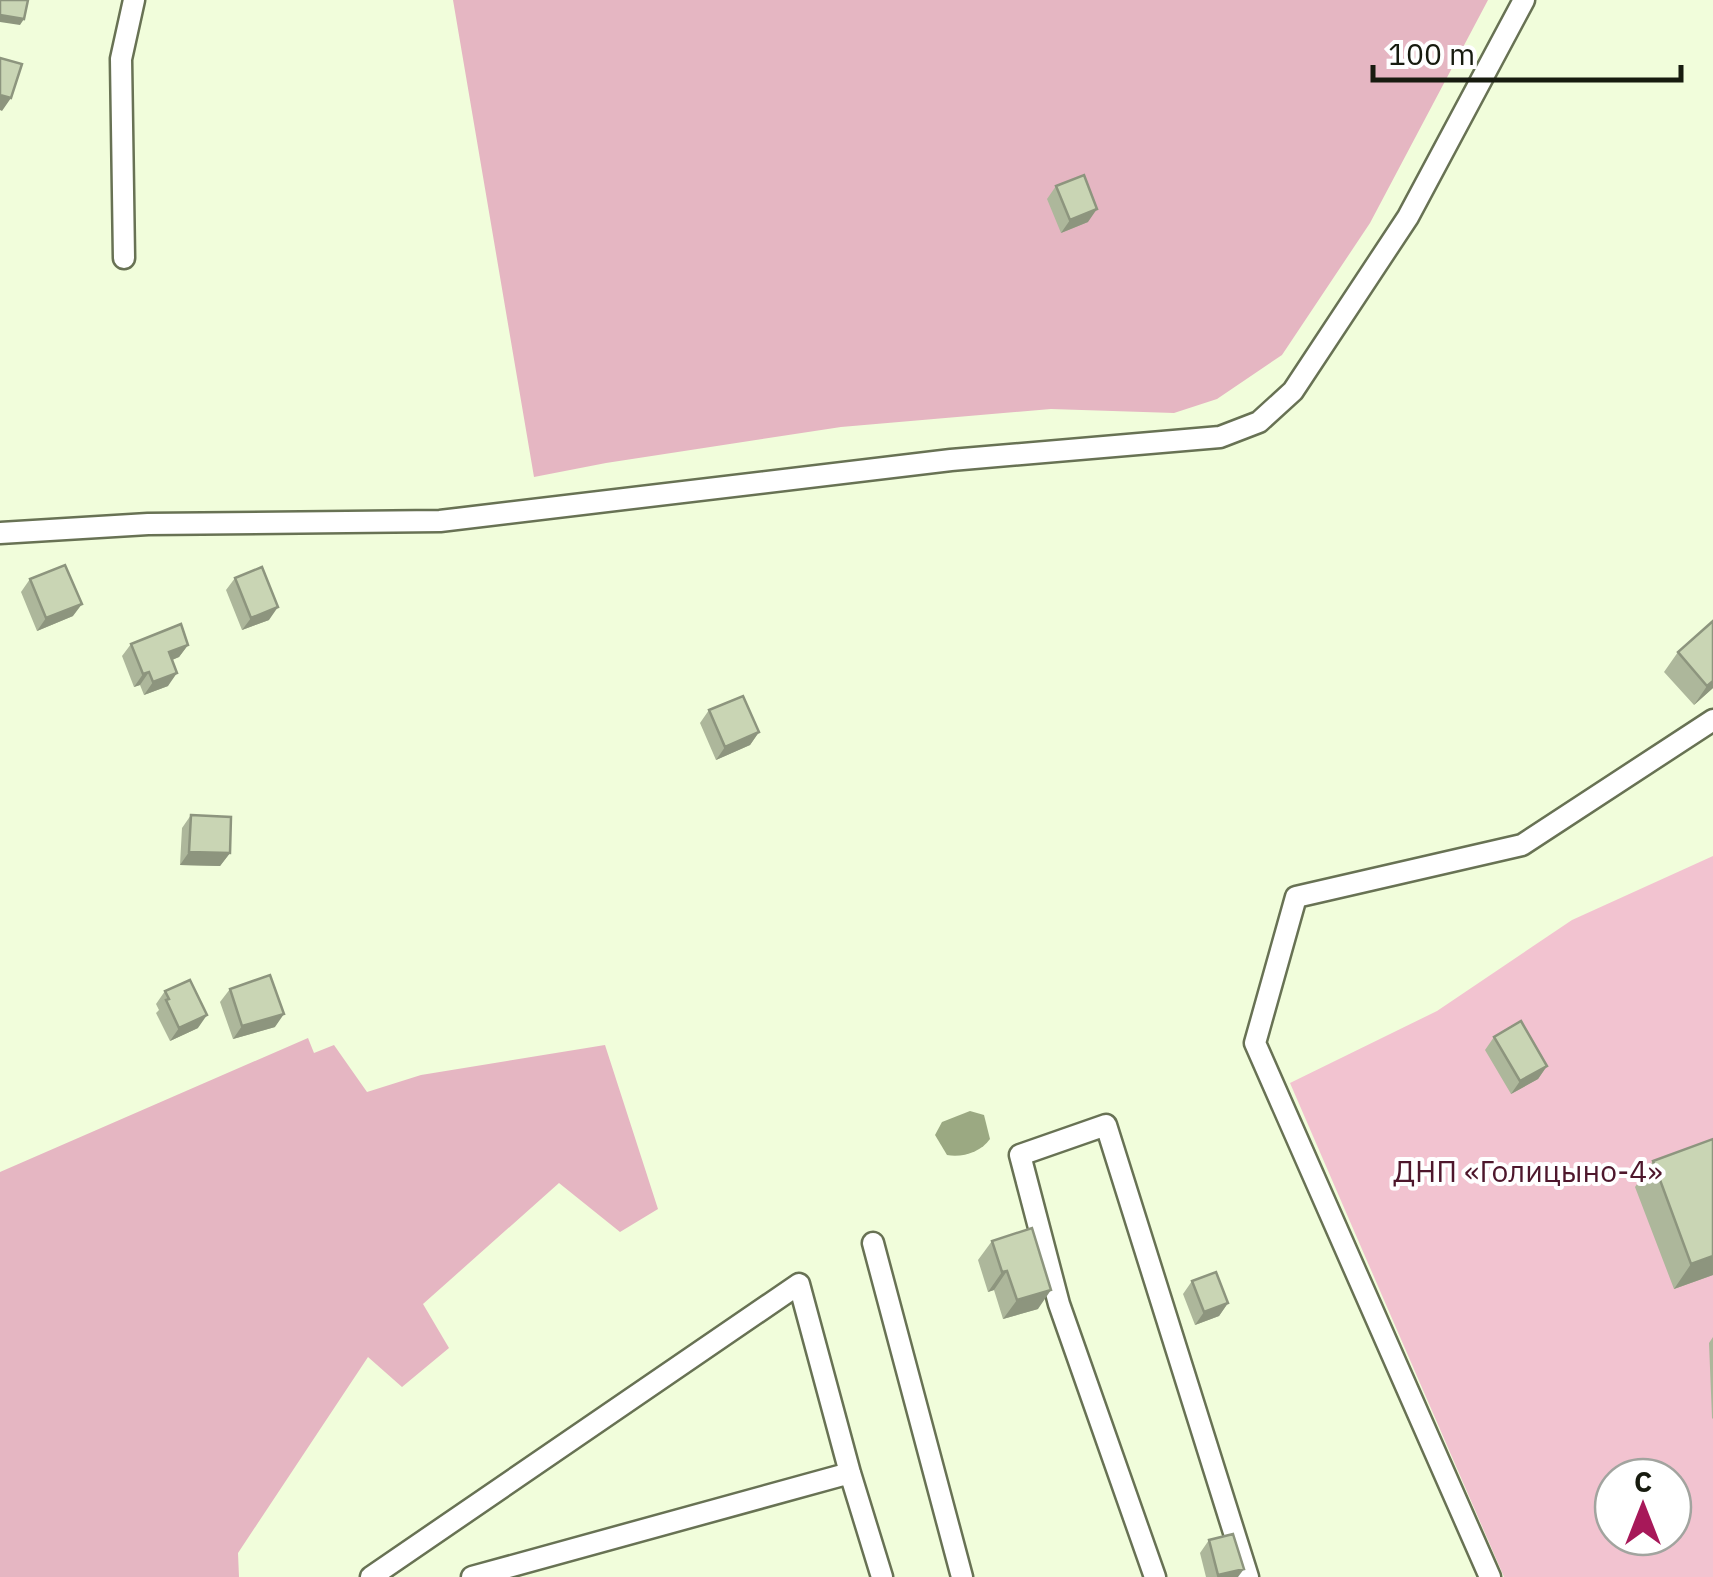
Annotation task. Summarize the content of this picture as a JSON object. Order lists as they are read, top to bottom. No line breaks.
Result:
{"parks":["ДНП «Голицыно-4»"],"scale_bar":"100 m","north":"top"}
